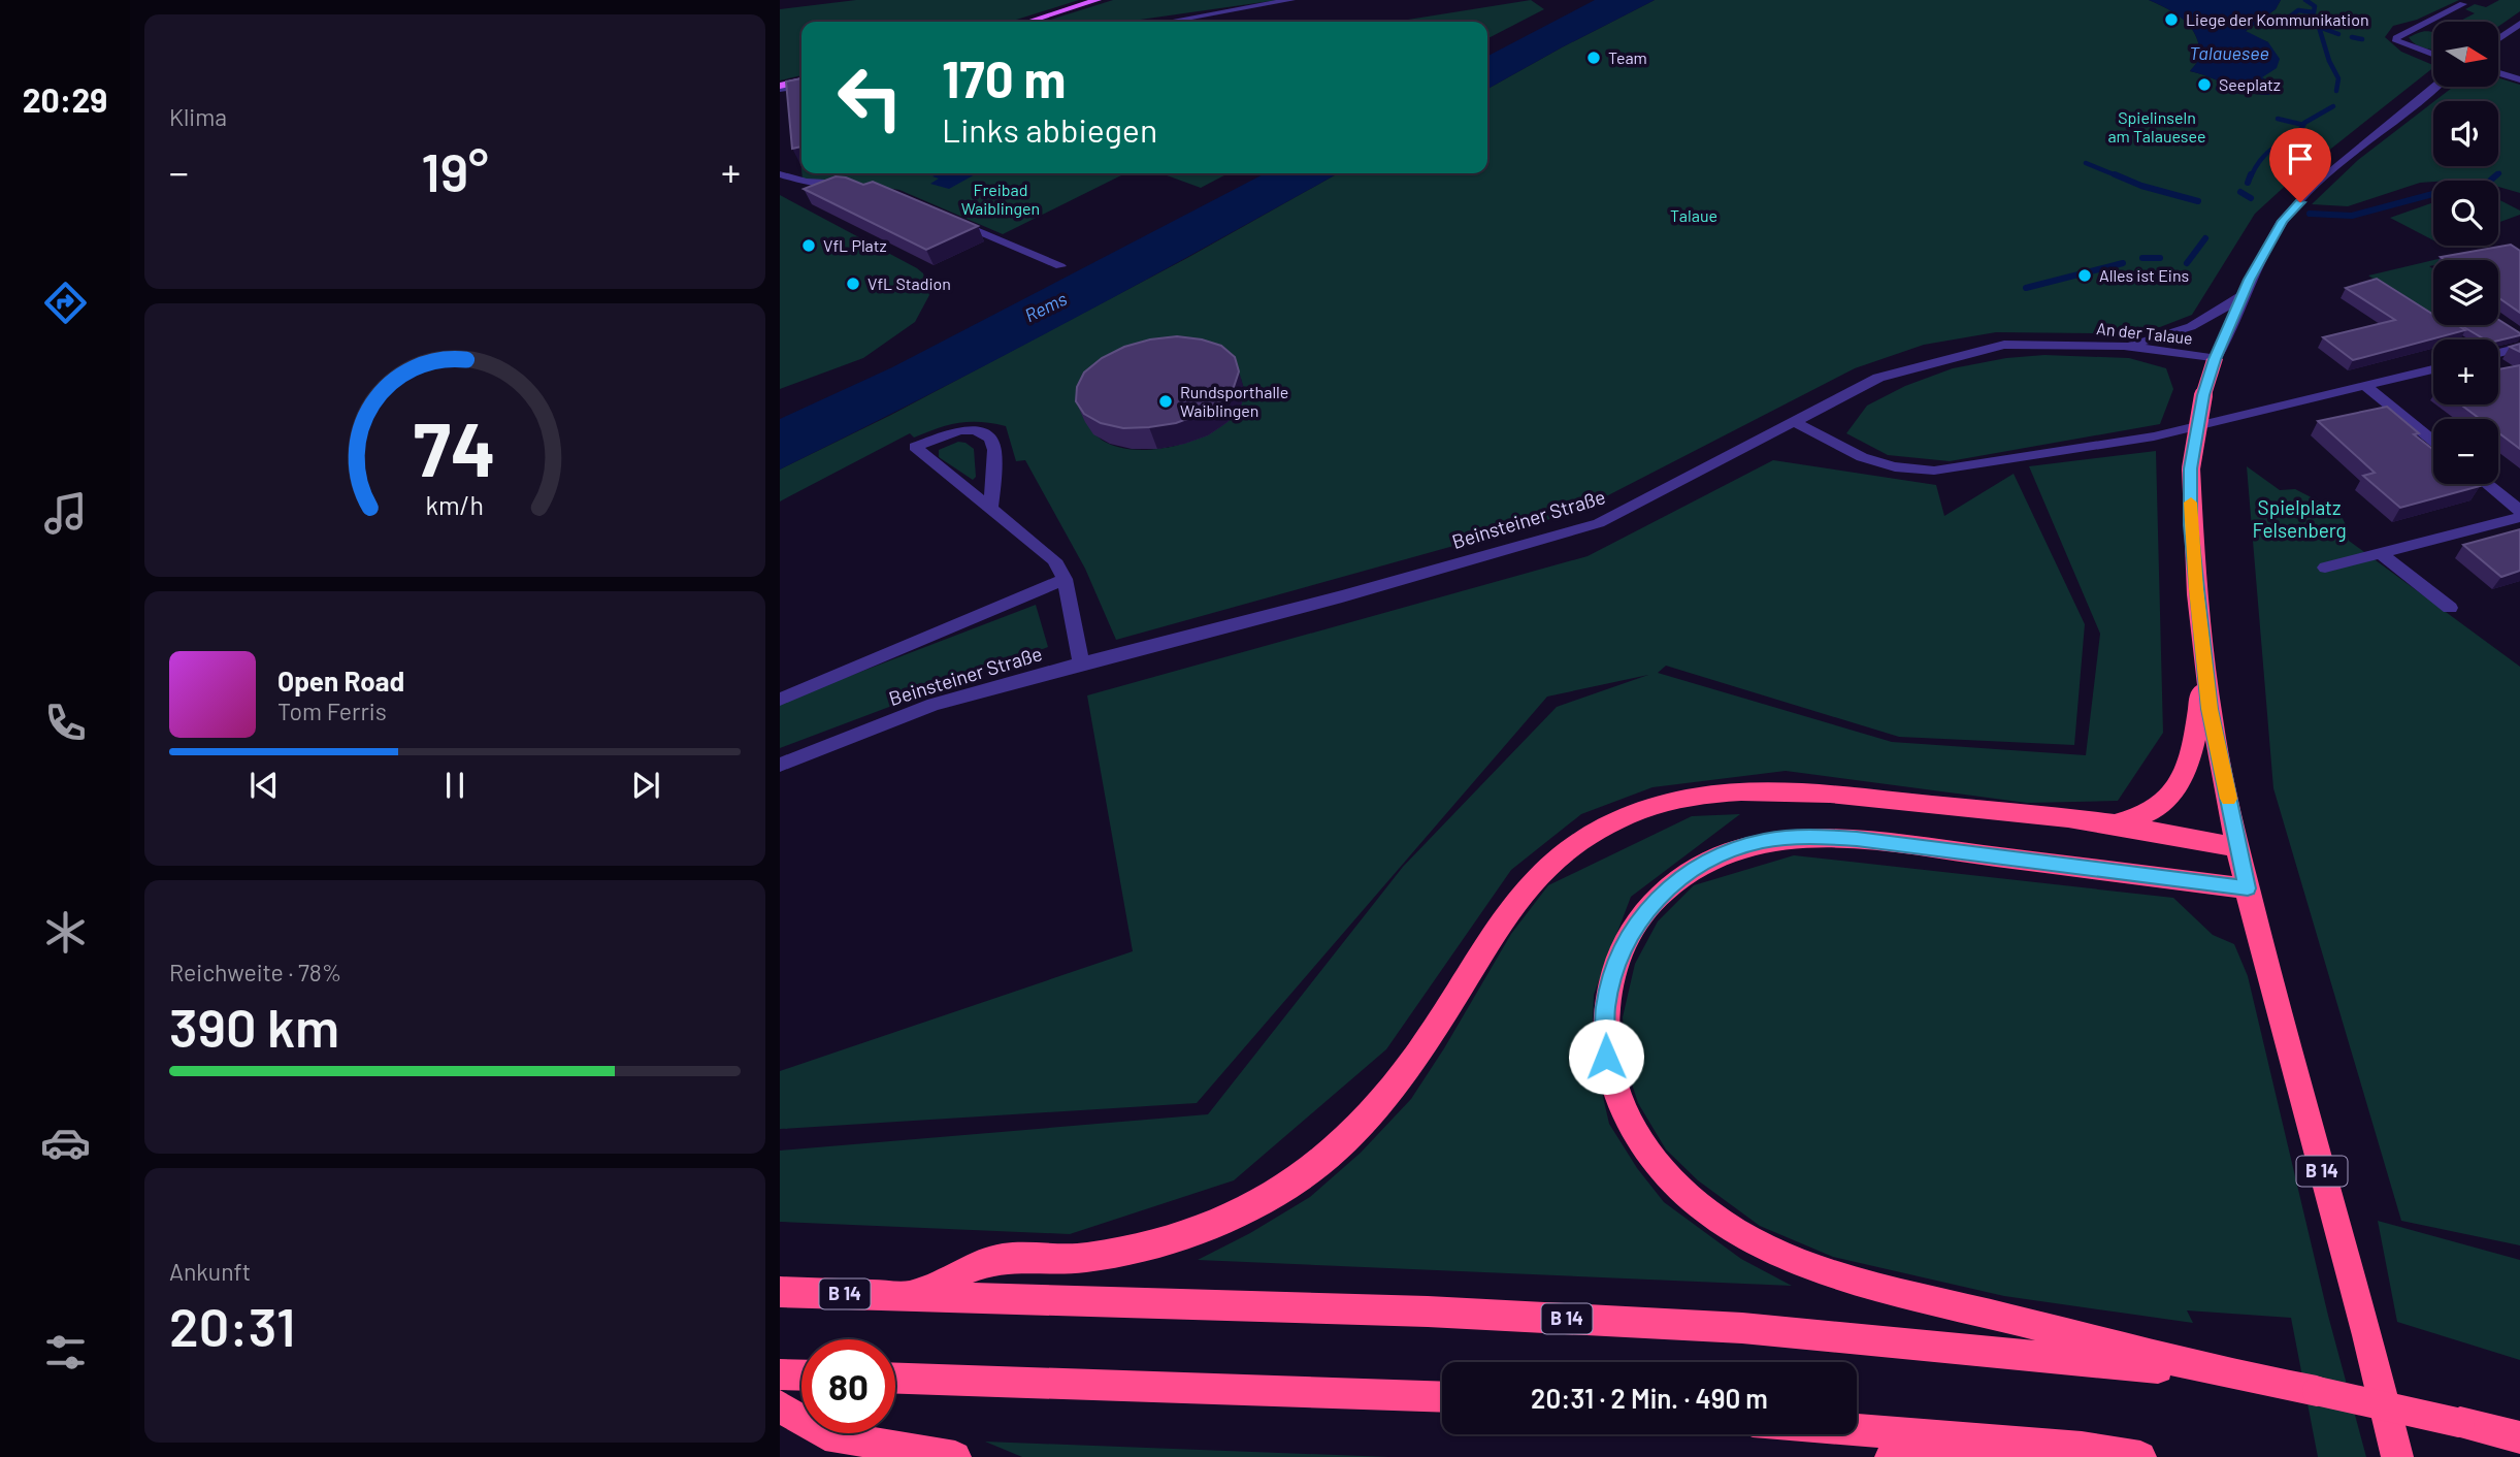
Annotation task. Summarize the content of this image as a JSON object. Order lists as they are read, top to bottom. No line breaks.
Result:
{"streets":{"highway":["B 14"],"street":["An der Talaue","Beinsteiner Straße"]},"crossings":[["An der Talaue","Beinsteiner Straße"]],"water":["Talauesee","Rems"],"parks":["Spielinseln am Talauesee","Freibad Waiblingen","Talaue","Spielplatz Felsenberg"],"places":["Liege der Kommunikation","Team","Seeplatz","VfL Platz","Alles ist Eins","VfL Stadion","Rundsporthalle Waiblingen"],"north":"right","page":{"tabs":"20:29","tile":["Klima",["Reichweite · 78%","390 km"],["Ankunft","20:31"]],"map_buttons":["+","−"],"turn":["170 m","Links abbiegen"],"heat":["−","19°","+"],"song":["Open Road","Tom Ferris"],"limit":"80","trip":"20:31 · 2 Min. · 490 m","gauge":["74","km/h"]}}
